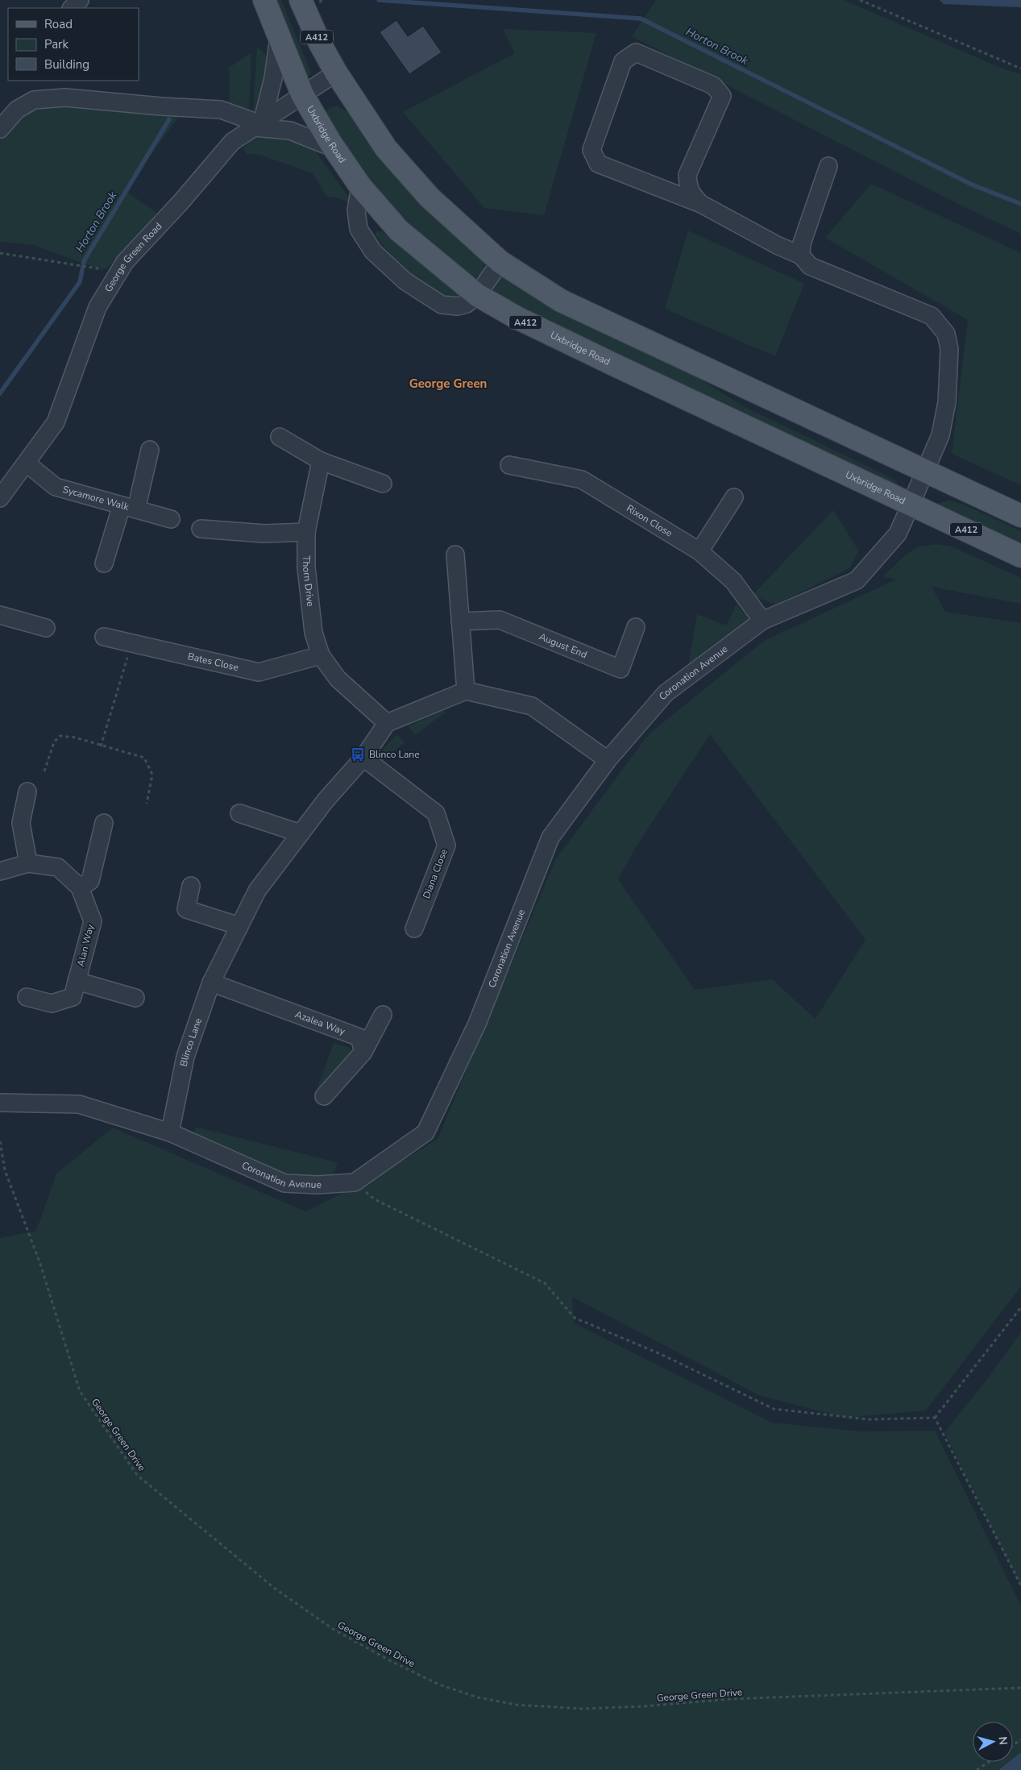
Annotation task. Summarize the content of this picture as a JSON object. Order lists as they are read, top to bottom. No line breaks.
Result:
{"streets":{"main road":["A412","Uxbridge Road"],"street":["George Green Road","Sycamore Walk","Rixon Close","Thorn Drive","August End","Bates Close","Coronation Avenue","Diana Close","Alan Way","Azalea Way","Blinco Lane"],"path":["George Green Drive"]},"crossings":[["A412","George Green Road"],["A412","Coronation Avenue"],["Uxbridge Road","George Green Road"],["Uxbridge Road","Coronation Avenue"],["George Green Road","Sycamore Walk"],["Rixon Close","Coronation Avenue"],["Thorn Drive","Bates Close"],["Thorn Drive","Blinco Lane"],["Coronation Avenue","Blinco Lane"],["Diana Close","Blinco Lane"],["Azalea Way","Blinco Lane"]],"districts":["George Green"],"water":["Horton Brook"],"places":{"bus stop":["Blinco Lane"]},"legend":["Road","Park","Building"],"north":"right"}
